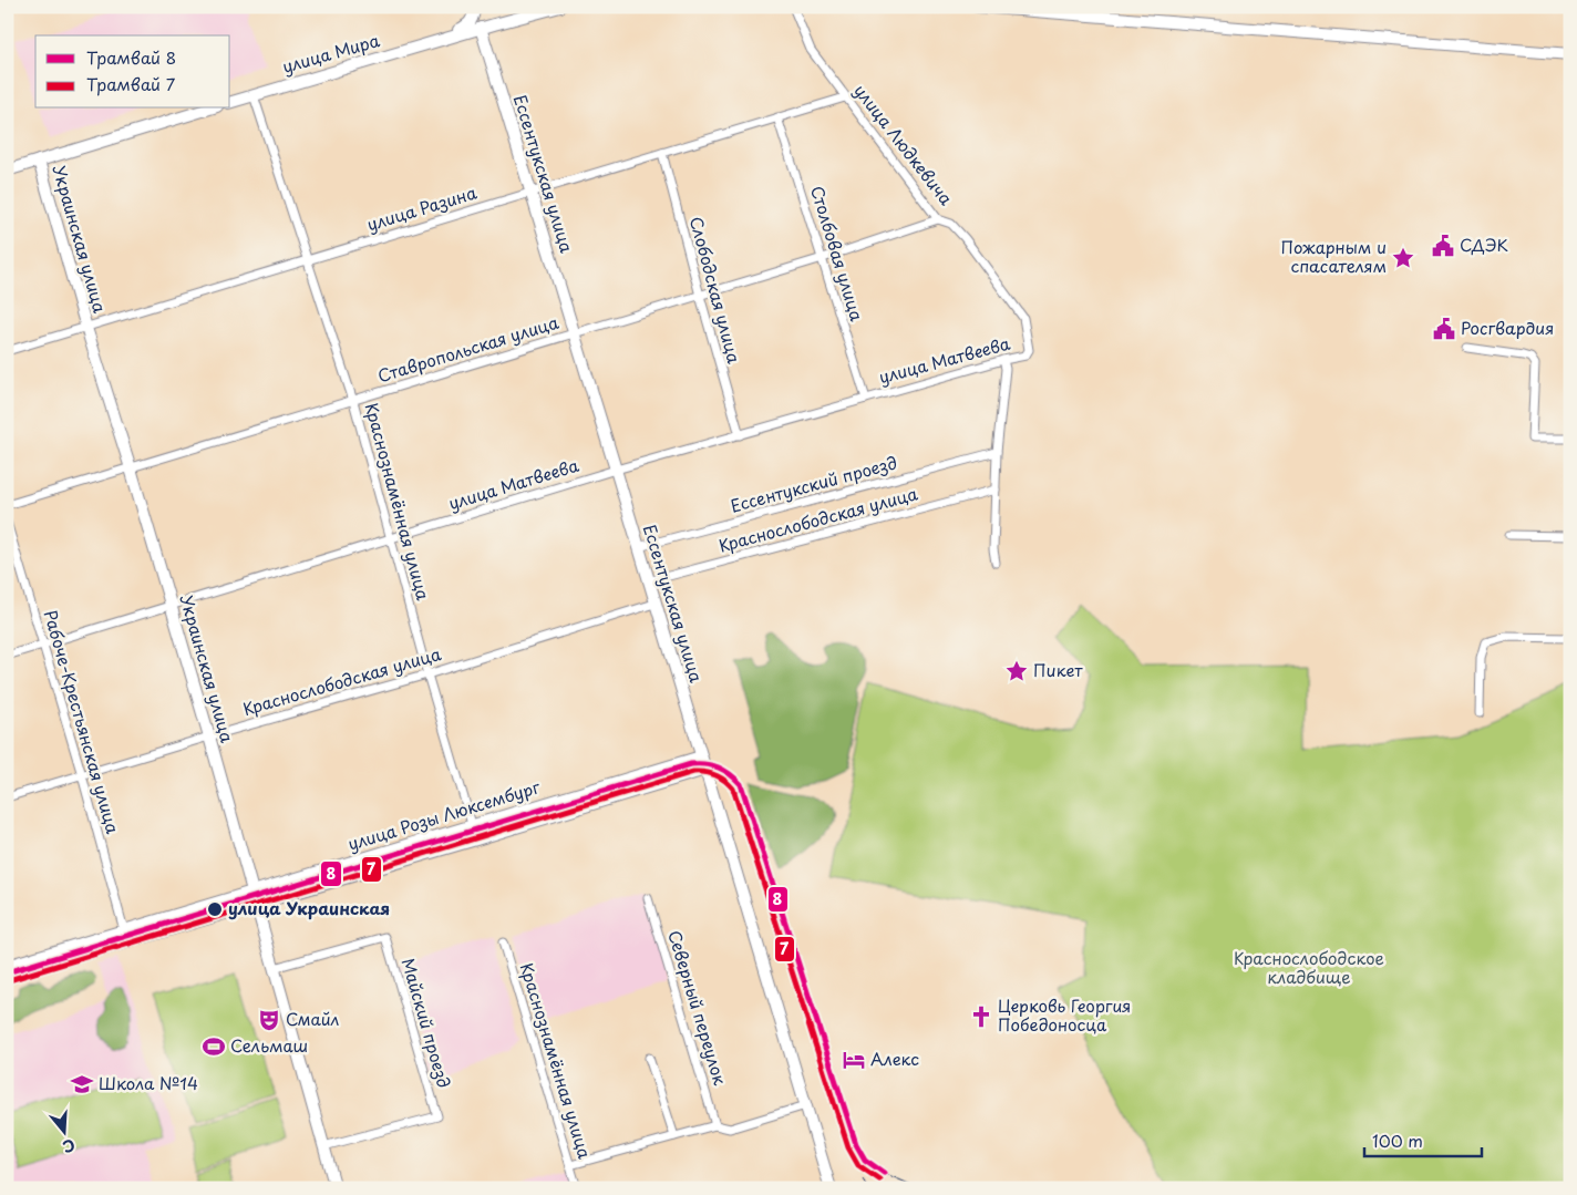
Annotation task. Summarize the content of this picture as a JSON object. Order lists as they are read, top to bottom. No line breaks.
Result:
{"streets":{"street":["улица Мира","улица Людкевича","Ессентукская улица","улица Разина","Украинская улица","Столбовая улица","Слободская улица","Ставропольская улица","улица Матвеева","Ессентукский проезд","Краснознамённая улица","Краснослободская улица","Рабоче-Крестьянская улица","улица Розы Люксембург","Северный переулок","Майский проезд"]},"crossings":[["улица Мира","Ессентукская улица"],["улица Мира","Краснознамённая улица"],["улица Людкевича","улица Разина"],["улица Людкевича","Ставропольская улица"],["улица Людкевича","улица Матвеева"],["Ессентукская улица","улица Разина"],["Ессентукская улица","Ставропольская улица"],["Ессентукская улица","улица Матвеева"],["Ессентукская улица","Ессентукский проезд"],["Ессентукская улица","Краснослободская улица"],["Ессентукская улица","улица Розы Люксембург"],["улица Разина","Украинская улица"],["улица Разина","Столбовая улица"],["улица Разина","Слободская улица"],["улица Разина","Краснознамённая улица"],["Украинская улица","Ставропольская улица"],["Украинская улица","улица Матвеева"],["Украинская улица","Краснослободская улица"],["Украинская улица","улица Розы Люксембург"],["Украинская улица","Майский проезд"],["Столбовая улица","Ставропольская улица"],["Столбовая улица","улица Матвеева"],["Слободская улица","Ставропольская улица"],["Слободская улица","улица Матвеева"],["Ставропольская улица","Краснознамённая улица"],["улица Матвеева","Краснознамённая улица"],["улица Матвеева","Рабоче-Крестьянская улица"],["Краснознамённая улица","Краснослободская улица"],["Краснознамённая улица","улица Розы Люксембург"],["Краснослободская улица","Рабоче-Крестьянская улица"],["Рабоче-Крестьянская улица","улица Розы Люксембург"]],"parks":["Краснослободское кладбище"],"places":{"public building":["СДЭК","Росгвардия"],"place":["Пожарным и спасателям","Пикет"],"other":["улица Украинская"],"church":["Церковь Георгия Победоносца"],"theatre":["Смайл"],"sports":["Сельмаш"],"hotel":["Алекс"],"school or university":["Школа №14"]},"lines":["tram line 8","tram line 7"],"legend":["Трамвай 8","Трамвай 7"],"scale_bar":"100 m","north":"bottom"}
